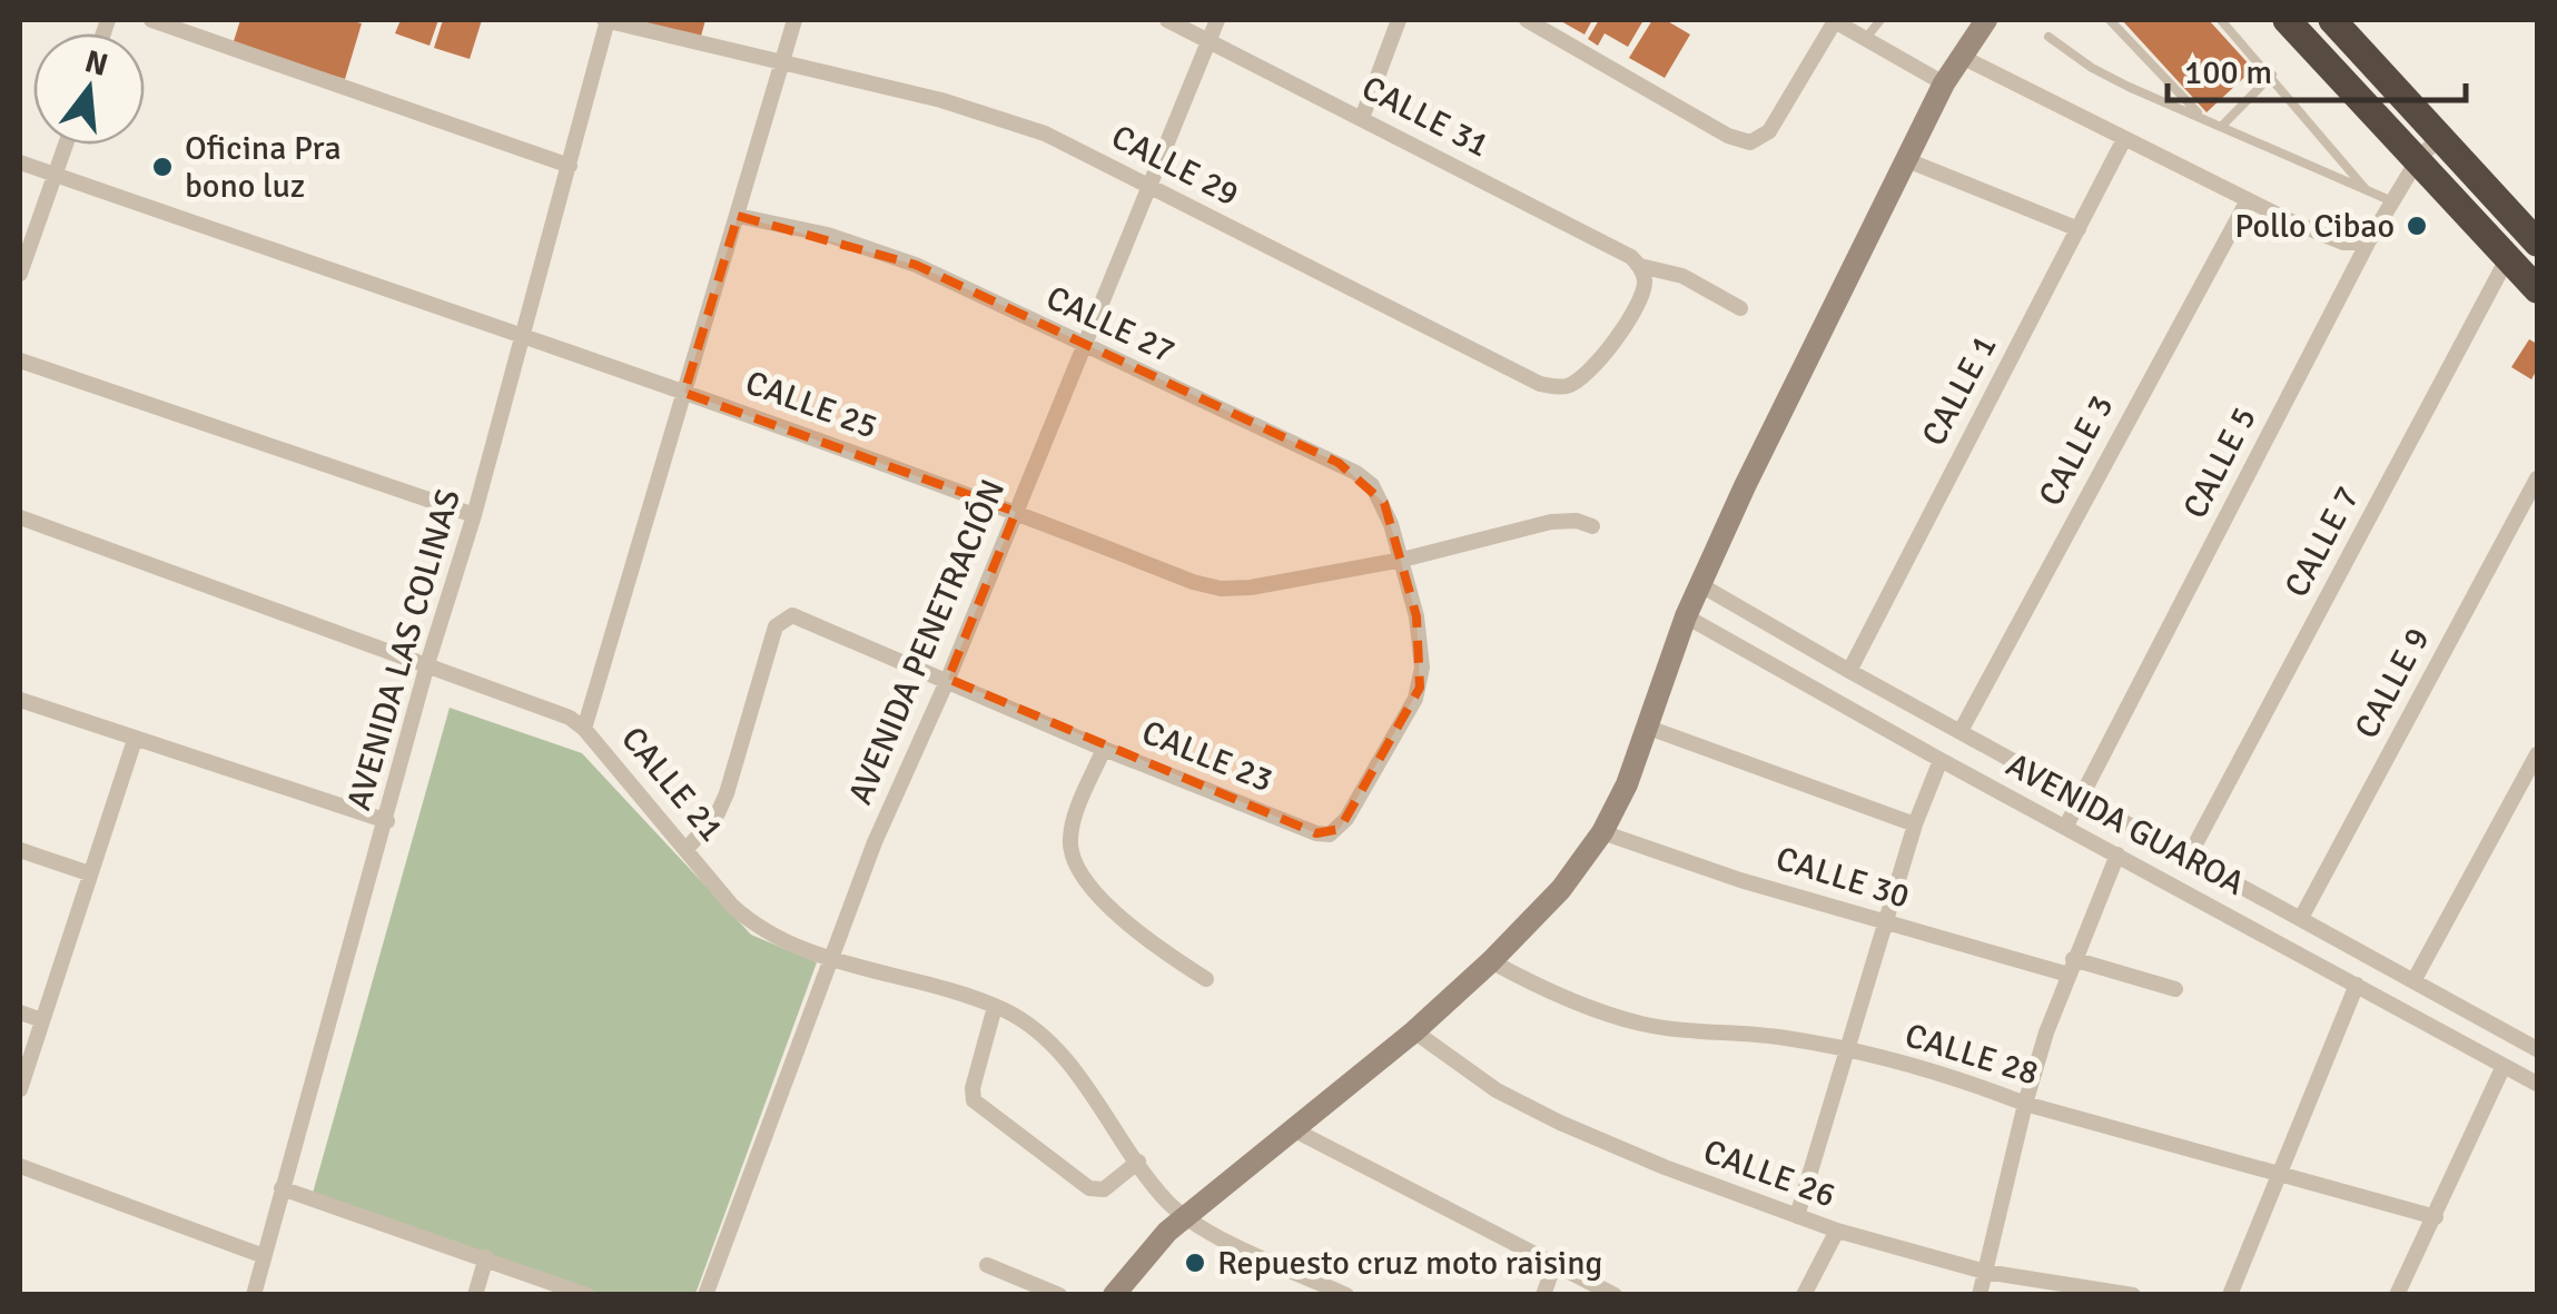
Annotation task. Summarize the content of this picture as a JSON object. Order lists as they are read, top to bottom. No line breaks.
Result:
{"streets":{"street":["CALLE 31","CALLE 29","CALLE 27","CALLE 1","CALLE 25","CALLE 3","CALLE 5","CALLE 7","AVENIDA PENETRACIÓN","AVENIDA LAS COLINAS","CALLE 9","CALLE 23","CALLE 21","AVENIDA GUAROA","CALLE 30","CALLE 28","CALLE 26"]},"crossings":[["CALLE 31","CALLE 29"],["CALLE 31","AVENIDA PENETRACIÓN"],["CALLE 29","AVENIDA PENETRACIÓN"],["CALLE 29","AVENIDA LAS COLINAS"],["CALLE 27","CALLE 25"],["CALLE 27","AVENIDA PENETRACIÓN"],["CALLE 27","CALLE 23"],["CALLE 1","AVENIDA GUAROA"],["CALLE 25","AVENIDA PENETRACIÓN"],["CALLE 25","AVENIDA LAS COLINAS"],["CALLE 25","CALLE 23"],["CALLE 3","AVENIDA GUAROA"],["CALLE 5","AVENIDA GUAROA"],["CALLE 7","AVENIDA GUAROA"],["AVENIDA PENETRACIÓN","CALLE 23"],["AVENIDA PENETRACIÓN","CALLE 21"],["AVENIDA LAS COLINAS","CALLE 21"],["CALLE 9","AVENIDA GUAROA"],["CALLE 23","CALLE 21"]],"places":["Oficina Pra bono luz","Pollo Cibao","Repuesto cruz moto raising"],"scale_bar":"100 m","north":"top"}
